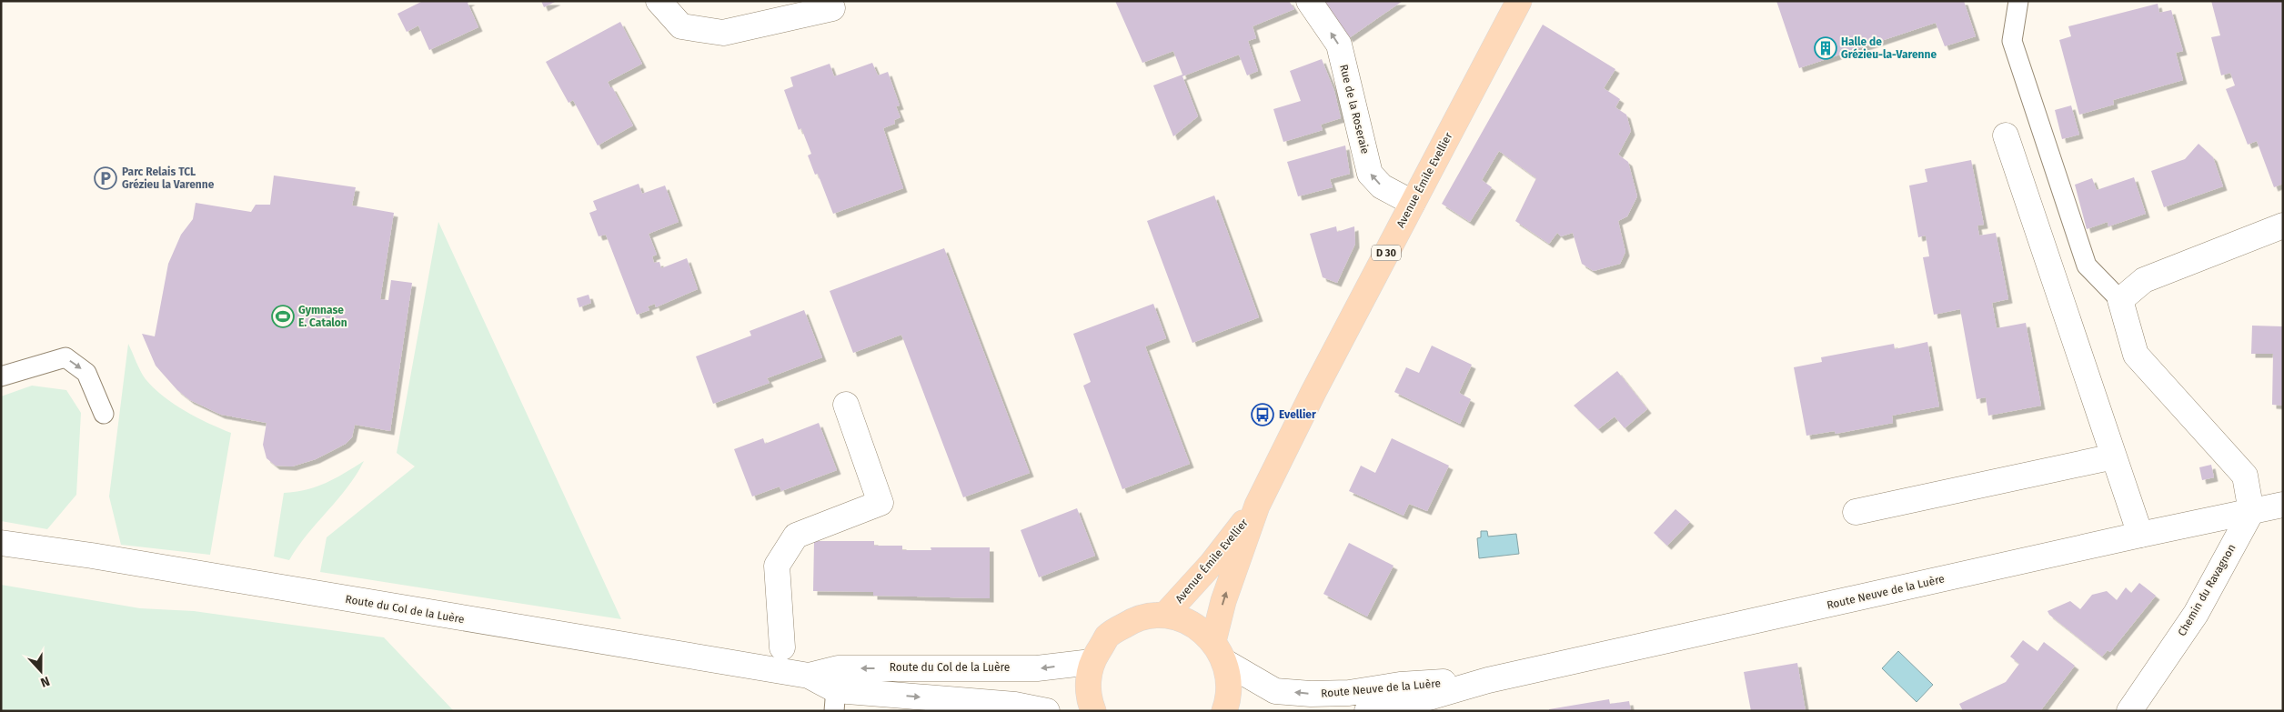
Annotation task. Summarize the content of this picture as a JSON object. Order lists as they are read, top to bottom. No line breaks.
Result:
{"streets":{"main road":["Avenue Émile Evellier","D 30"],"street":["Rue de la Roseraie","Chemin du Ravagnon","Route Neuve de la Luère","Route du Col de la Luère"]},"crossings":[["Rue de la Roseraie","Avenue Émile Evellier"],["Chemin du Ravagnon","Route Neuve de la Luère"]],"one_way":["Rue de la Roseraie"],"places":{"building":["Halle de Grézieu-la-Varenne"],"parking":["Parc Relais TCL Grézieu la Varenne"],"sports":["Gymnase E. Catalon"],"bus stop":["Evellier"]},"north":"bottom"}
